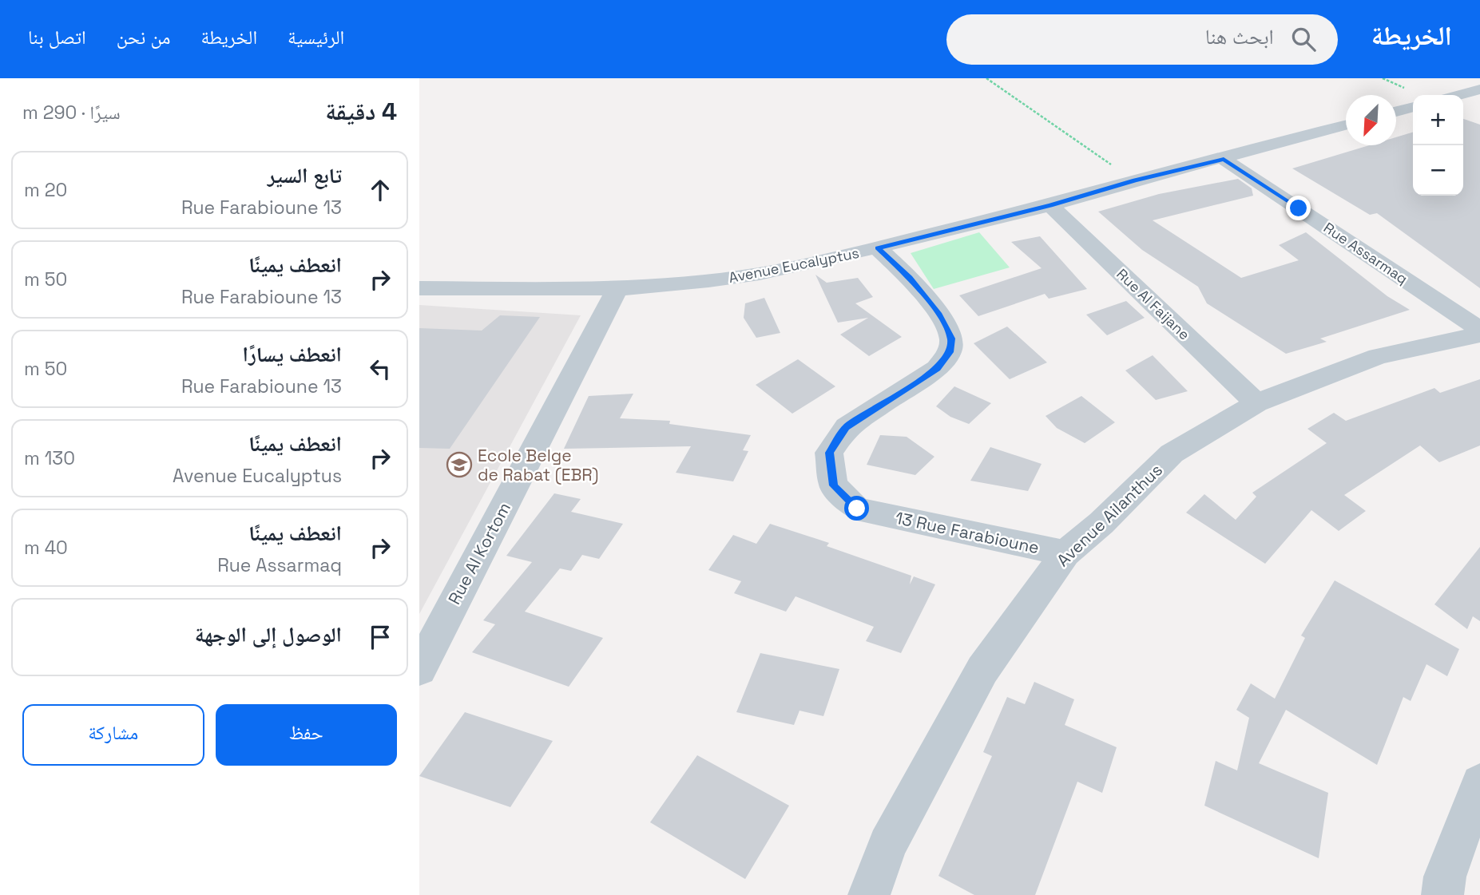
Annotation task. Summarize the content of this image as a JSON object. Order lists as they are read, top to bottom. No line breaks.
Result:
{"streets":{"street":["Rue Assarmaq","Avenue Eucalyptus","Rue Al Faijane","Avenue Ailanthus","13 Rue Farabioune","Rue Al Kortom"]},"crossings":[["Rue Assarmaq","Avenue Eucalyptus"],["Avenue Eucalyptus","Rue Al Faijane"],["Avenue Eucalyptus","13 Rue Farabioune"],["Avenue Eucalyptus","Rue Al Kortom"],["Rue Al Faijane","Avenue Ailanthus"],["Avenue Ailanthus","13 Rue Farabioune"]],"places":{"school or university":["Ecole Belge de Rabat (EBR)"]},"north":"bottom left","page":{"header":"الخريطة","search":"ابحث هنا","nav":["الرئيسية","الخريطة","من نحن","اتصل بنا"],"heading":["4 دقيقة","سيرًا · 290 m"],"map_buttons":["+","−"],"list":[["تابع السير","13 Rue Farabioune","20 m"],["انعطف يمينًا","13 Rue Farabioune","50 m"],["انعطف يسارًا","13 Rue Farabioune","50 m"],["انعطف يمينًا","Avenue Eucalyptus","130 m"],["انعطف يمينًا","Rue Assarmaq","40 m"],"الوصول إلى الوجهة"],"buttons":["حفظ","مشاركة"]}}
